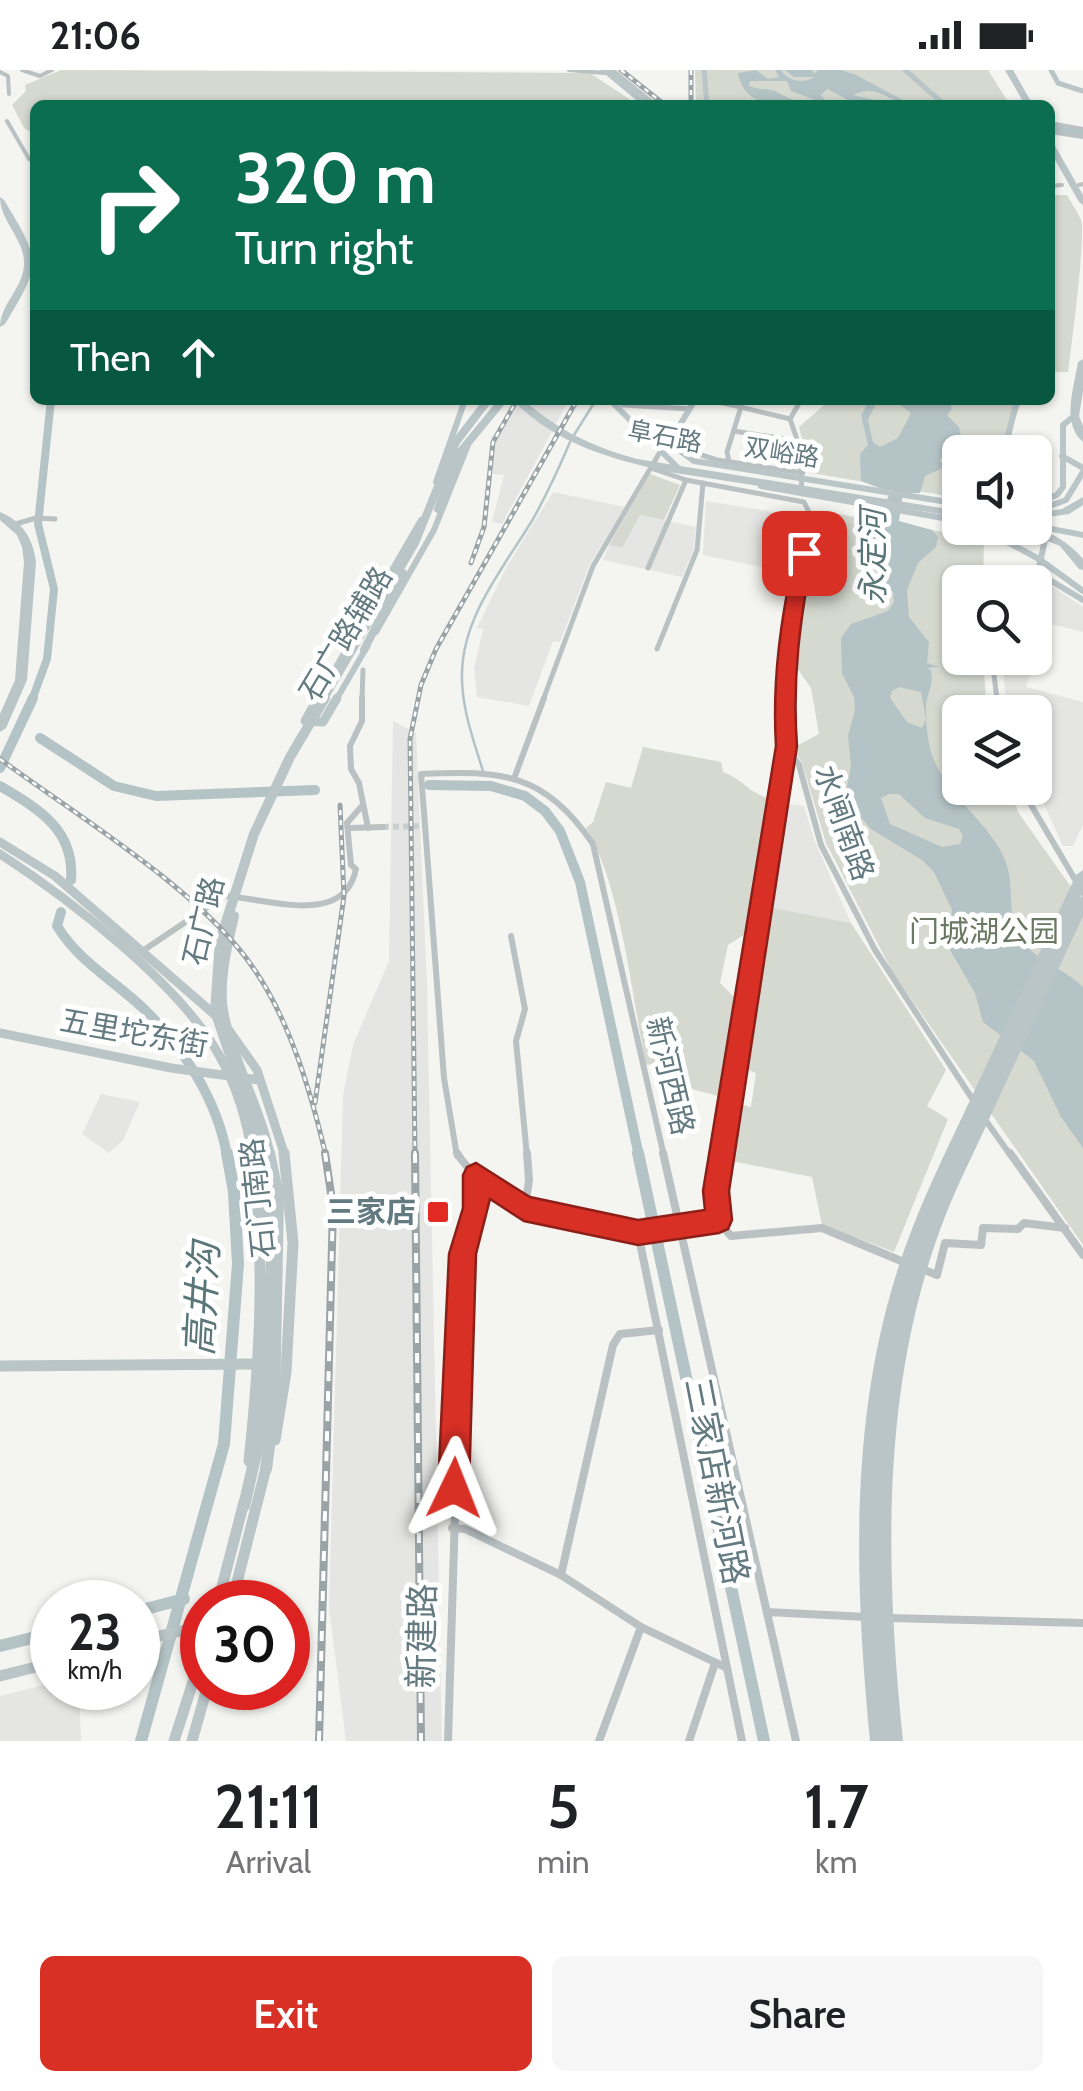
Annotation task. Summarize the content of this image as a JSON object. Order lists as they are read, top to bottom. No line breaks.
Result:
{"streets":{"highway":["阜石路","双峪路"],"main road":["石广路","石门南路"],"street":["石广路辅路","水闸南路","五里坨东街","新河西路","三家店新河路","新建路"]},"crossings":[["阜石路","双峪路"],["双峪路","水闸南路"],["石广路","石门南路"],["五里坨东街","石门南路"],["新河西路","新建路"]],"water":["永定河","高井沟"],"parks":["门城湖公园"],"places":{"transit":["三家店"]},"page":{"status":"21:06","turn":["320 m","Turn right"],"then":"Then","speed":"23 km/h","limit":"30","eta":["21:11","Arrival","5","min","1.7","km"],"buttons":["Exit","Share"]}}
